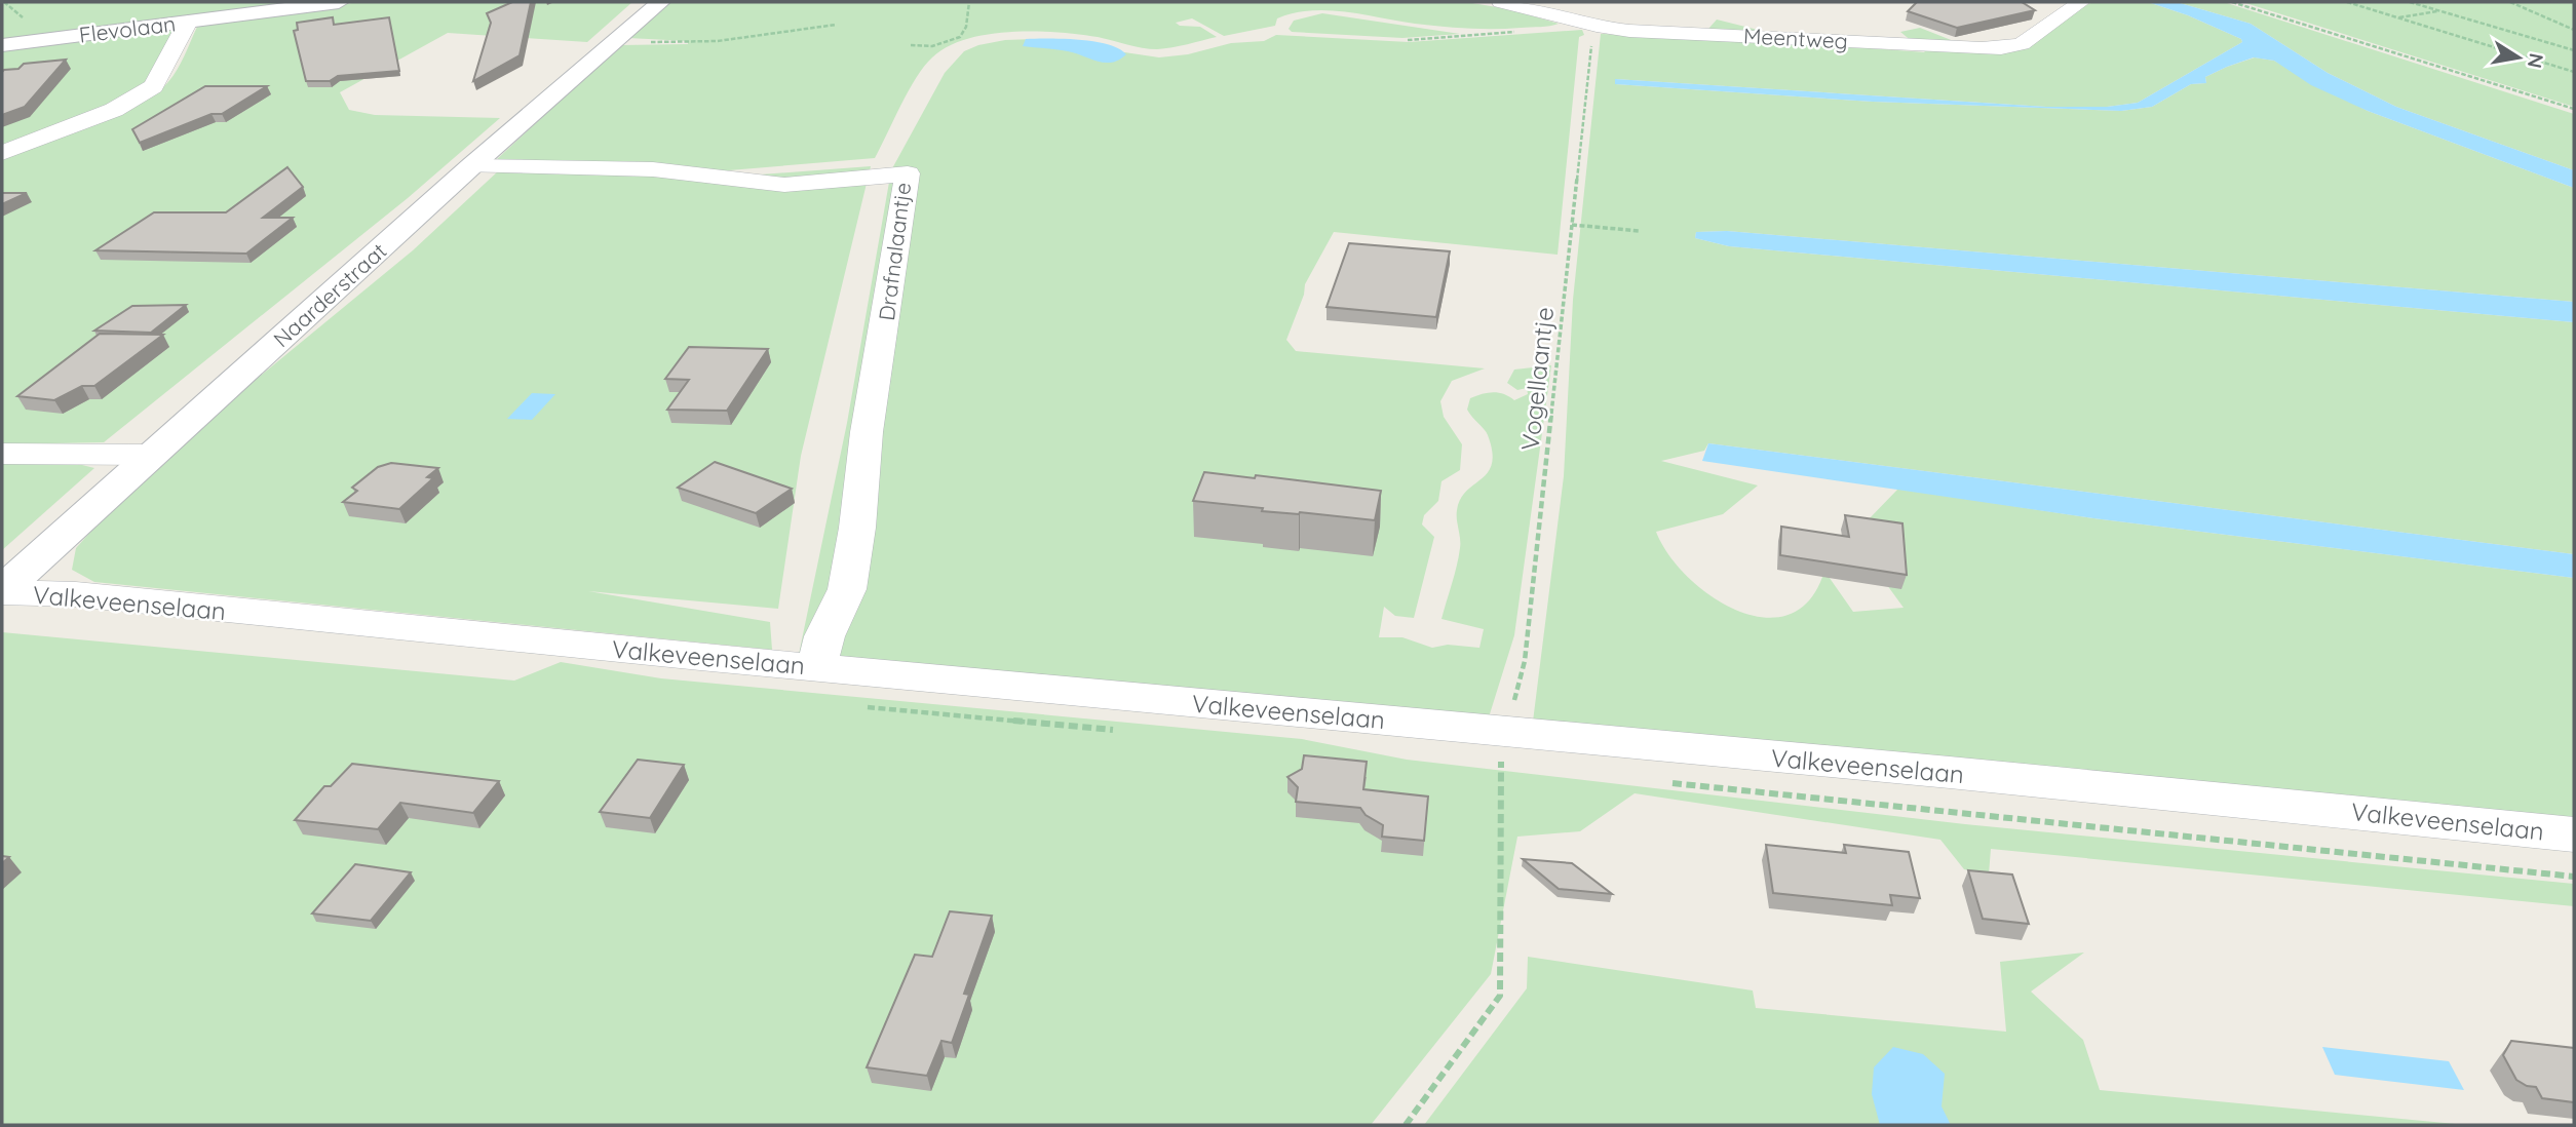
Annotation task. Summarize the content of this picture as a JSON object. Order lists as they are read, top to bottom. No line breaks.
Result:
{"streets":{"street":["Flevolaan","Meentweg","Drafnalaantje","Naarderstraat","Valkeveenselaan"],"path":["Vogellaantje"]},"crossings":[["Meentweg","Vogellaantje"],["Drafnalaantje","Naarderstraat"],["Drafnalaantje","Valkeveenselaan"],["Naarderstraat","Valkeveenselaan"],["Vogellaantje","Valkeveenselaan"]],"north":"right"}
